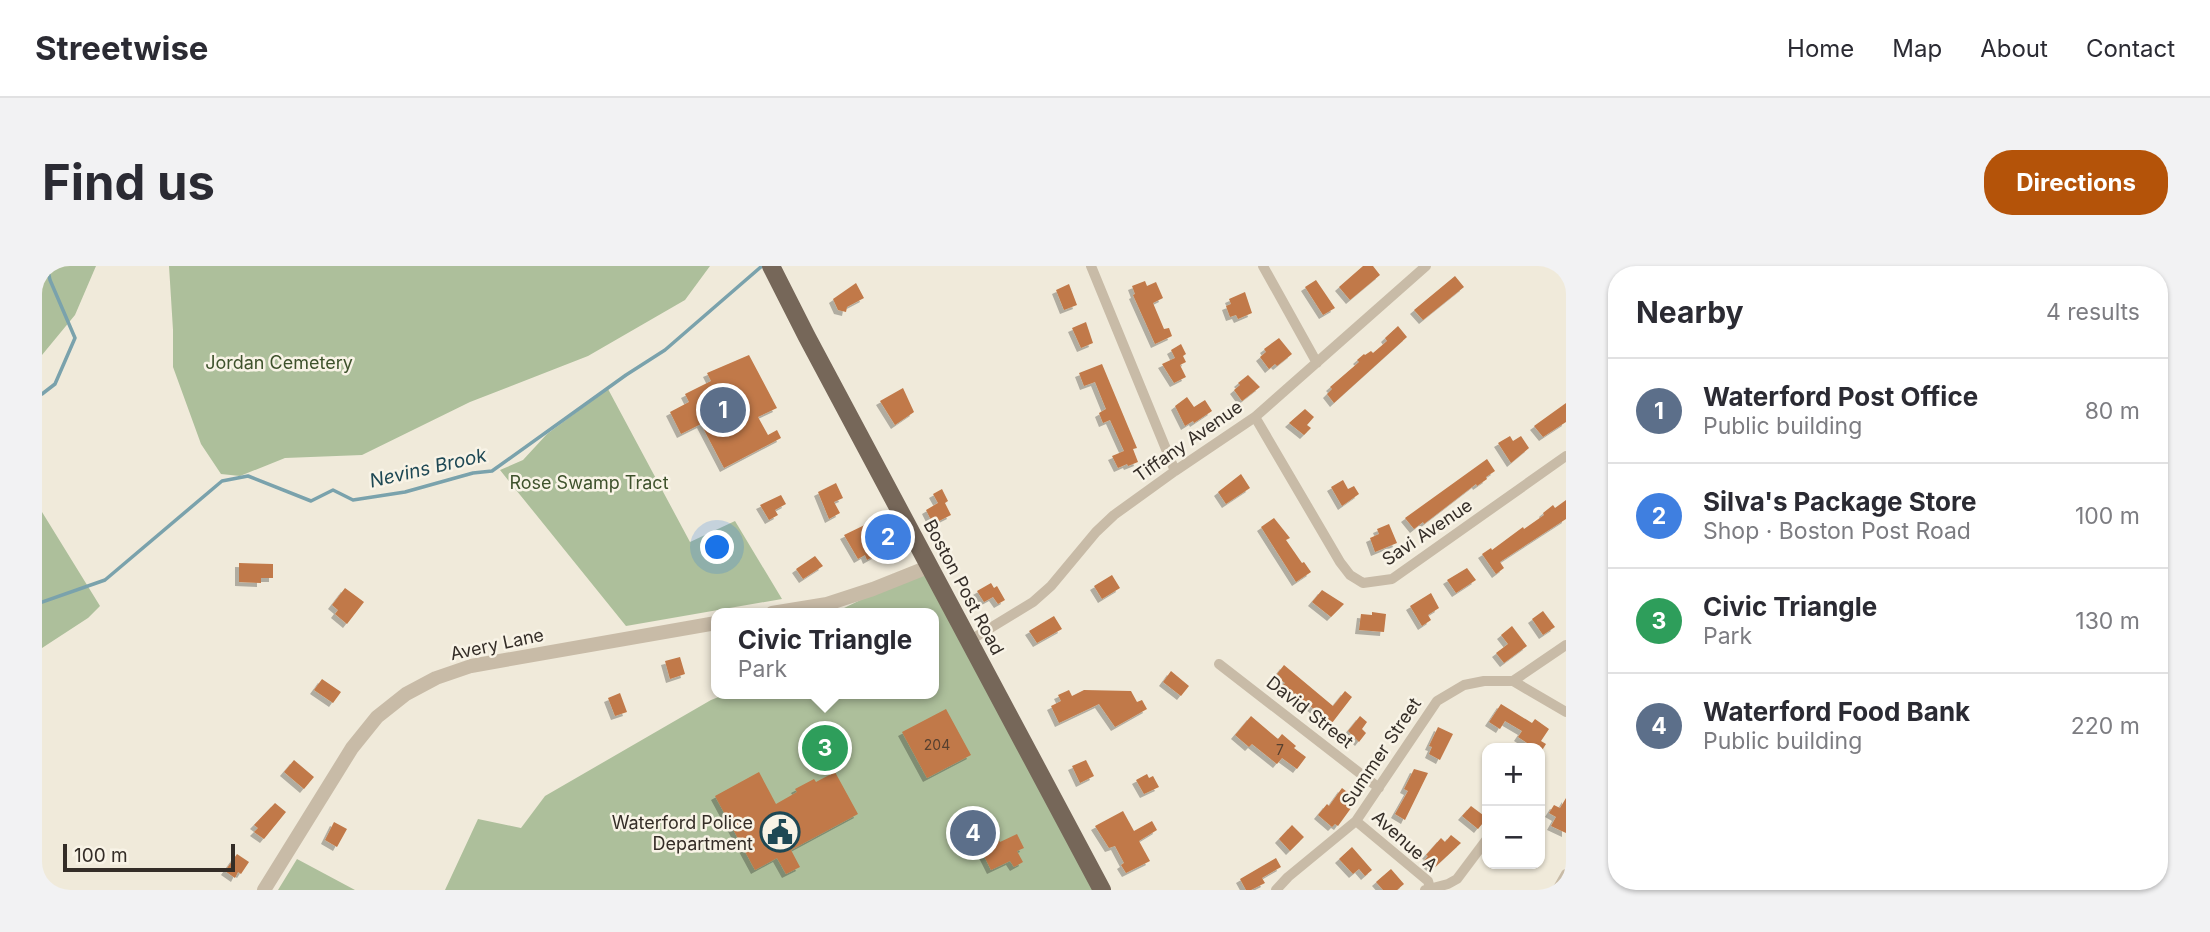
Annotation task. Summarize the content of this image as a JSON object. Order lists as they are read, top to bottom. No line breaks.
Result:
{"streets":{"main road":["Boston Post Road"],"street":["Tiffany Avenue","Savi Avenue","Avery Lane","David Street","Summer Street","Avenue A"]},"crossings":[["Tiffany Avenue","Savi Avenue"],["Tiffany Avenue","Boston Post Road"],["David Street","Summer Street"],["Summer Street","Avenue A"]],"water":["Nevins Brook"],"parks":["Jordan Cemetery","Rose Swamp Tract"],"places":{"public building":["Waterford Police Department"]},"house_numbers":["204","7"],"scale_bar":"100 m","page":{"header":"Streetwise","nav":["Home","Map","About","Contact"],"buttons":"Directions","title":"Find us","heading":["Nearby","4 results"],"list":[{"mark":"1","name":"Waterford Post Office","note":"Public building","value":"80 m"},{"mark":"2","name":"Silva's Package Store","note":"Shop · Boston Post Road","value":"100 m"},{"mark":"3","name":"Civic Triangle","note":"Park","value":"130 m"},{"mark":"4","name":"Waterford Food Bank","note":"Public building","value":"220 m"}],"pins":["1","2","3","4"],"popup":["Civic Triangle","Park"],"map_buttons":["+","−"],"scale":"100 m"}}
